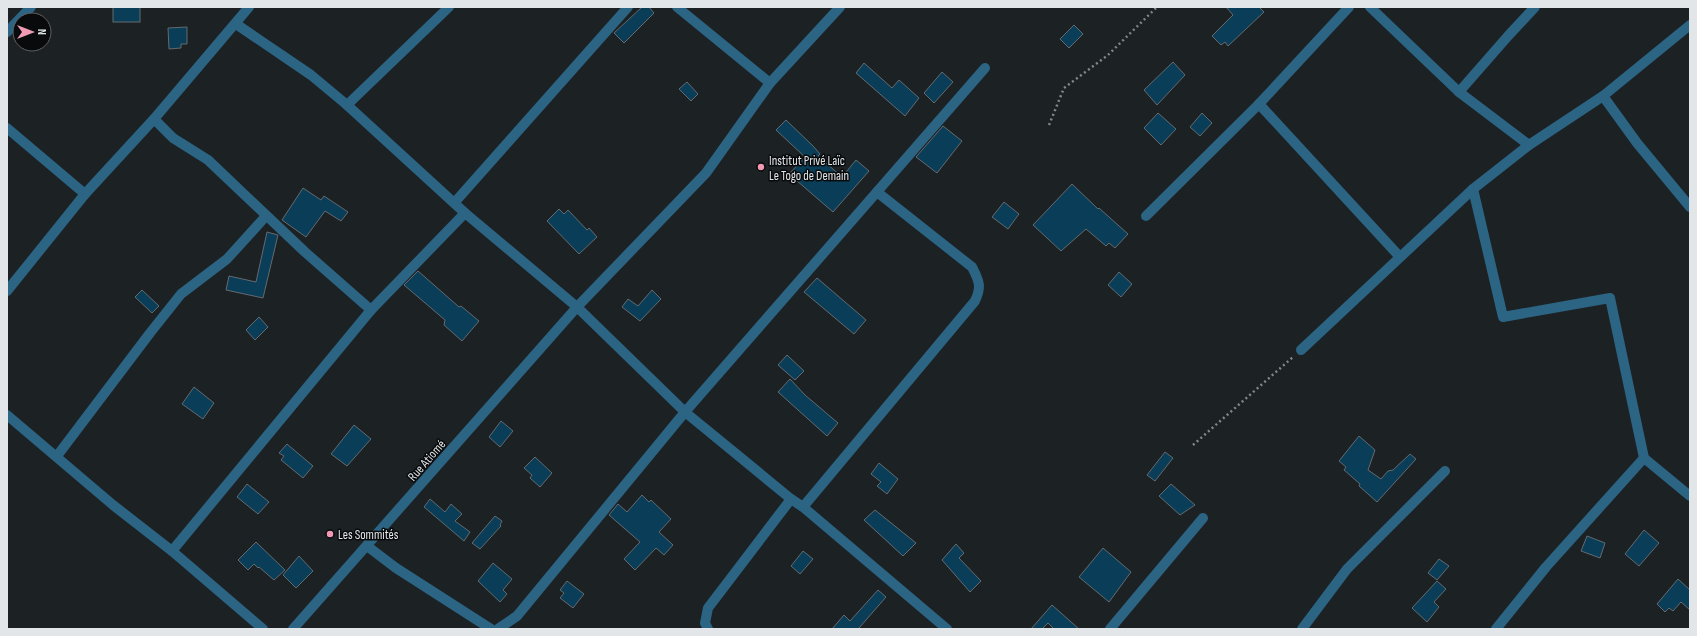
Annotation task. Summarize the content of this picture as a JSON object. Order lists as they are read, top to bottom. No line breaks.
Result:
{"streets":{"street":["Rue Atiomé"]},"places":["Institut Privé Laïc Le Togo de Demain","Les Sommités"],"north":"right"}
